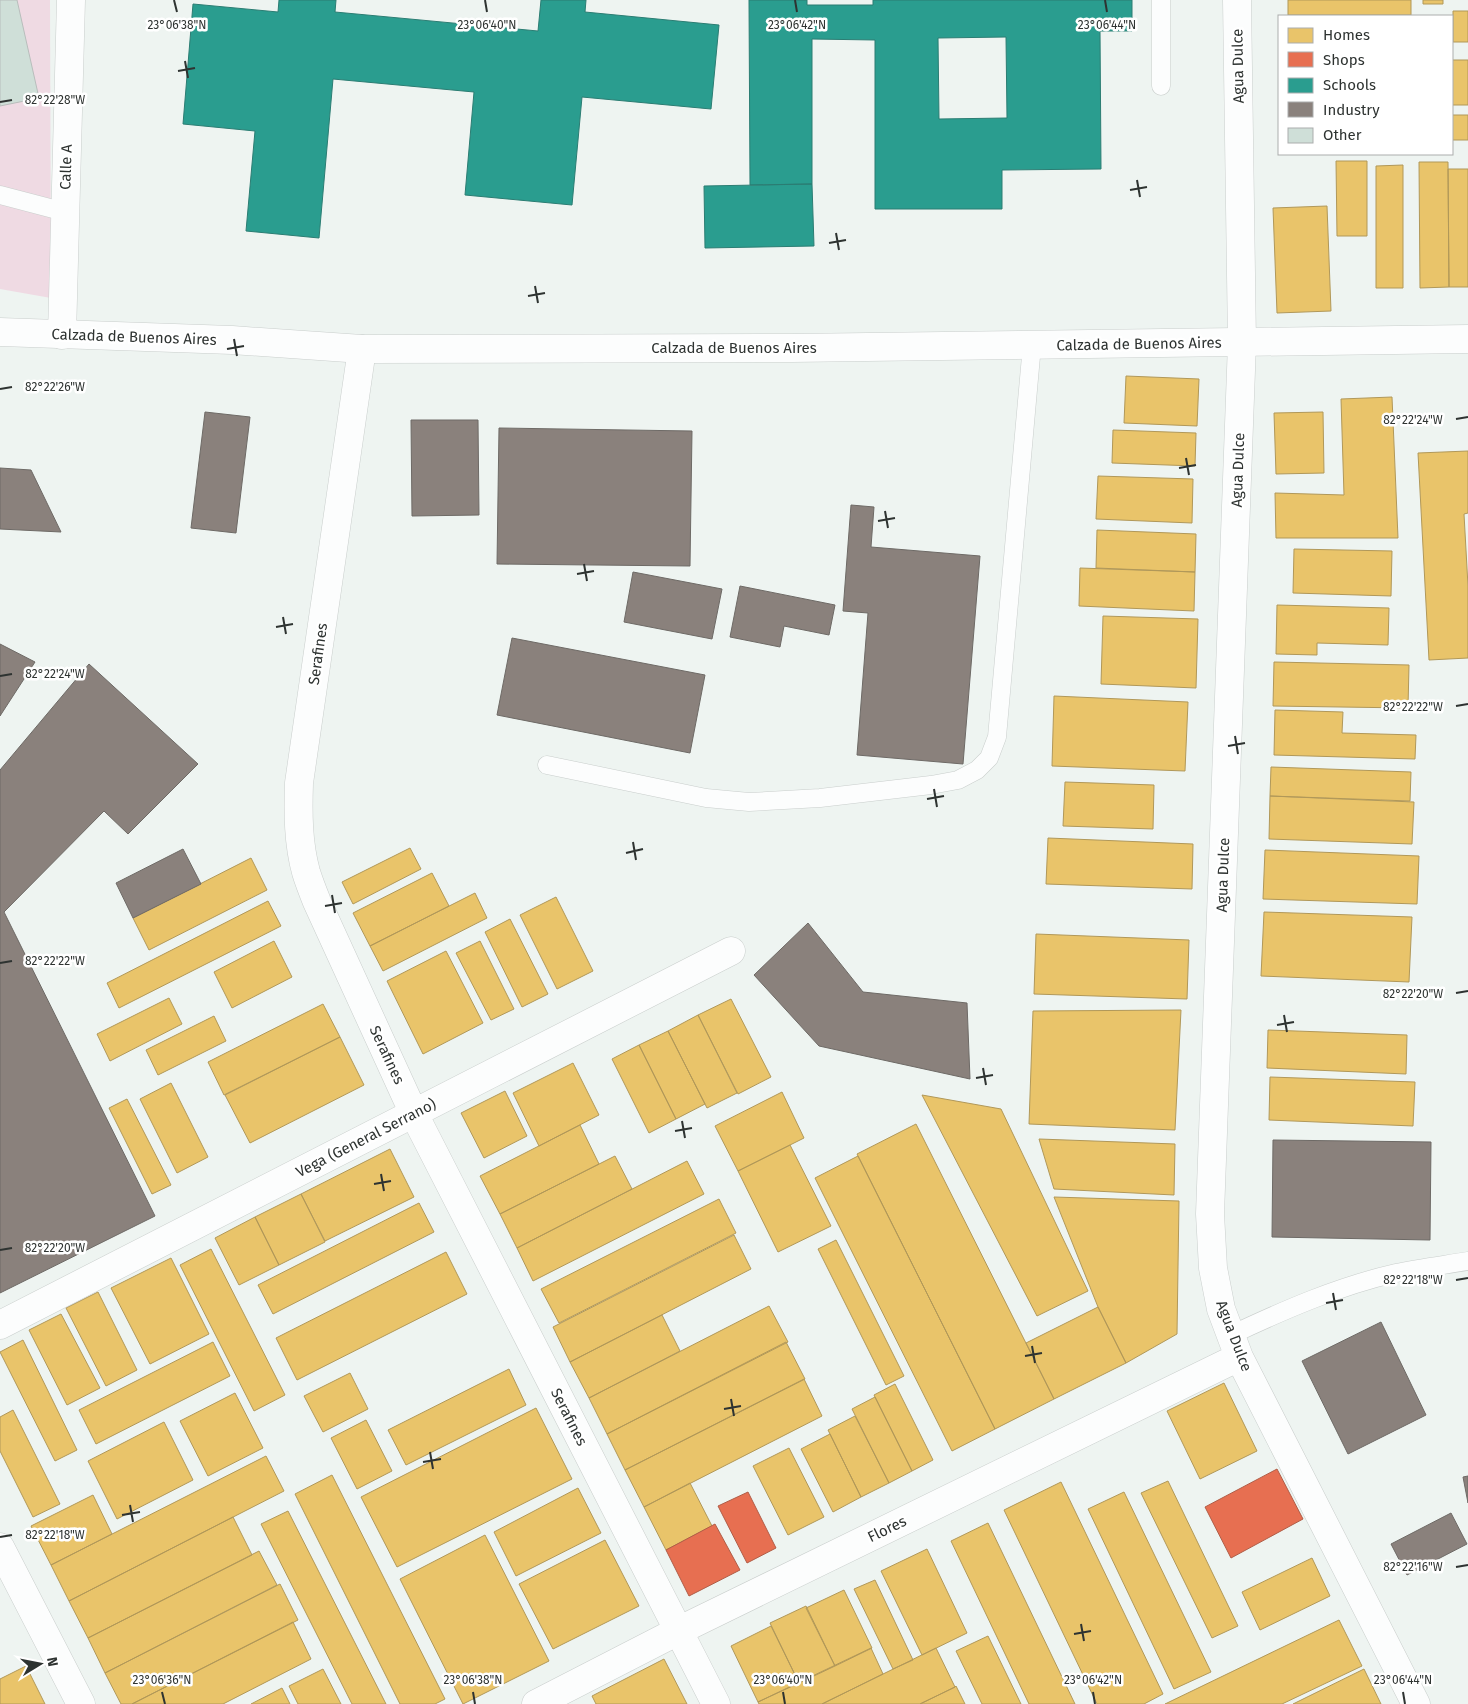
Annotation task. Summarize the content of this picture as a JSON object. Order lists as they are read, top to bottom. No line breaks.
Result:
{"streets":{"street":["Agua Dulce","Calle A","Calzada de Buenos Aires","Serafines","Vega (General Serrano)","Flores"]},"crossings":[["Agua Dulce","Calzada de Buenos Aires"],["Agua Dulce","Flores"],["Calle A","Calzada de Buenos Aires"],["Calzada de Buenos Aires","Serafines"],["Serafines","Vega (General Serrano)"],["Serafines","Flores"]],"legend":["Homes","Shops","Schools","Industry","Other"],"north":"right","coordinates":["23°06'38\"N","23°06'40\"N","23°06'42\"N","23°06'44\"N","82°22'28\"W","82°22'26\"W","82°22'24\"W","82°22'22\"W","82°22'20\"W","82°22'18\"W","82°22'16\"W","23°06'36\"N"]}
